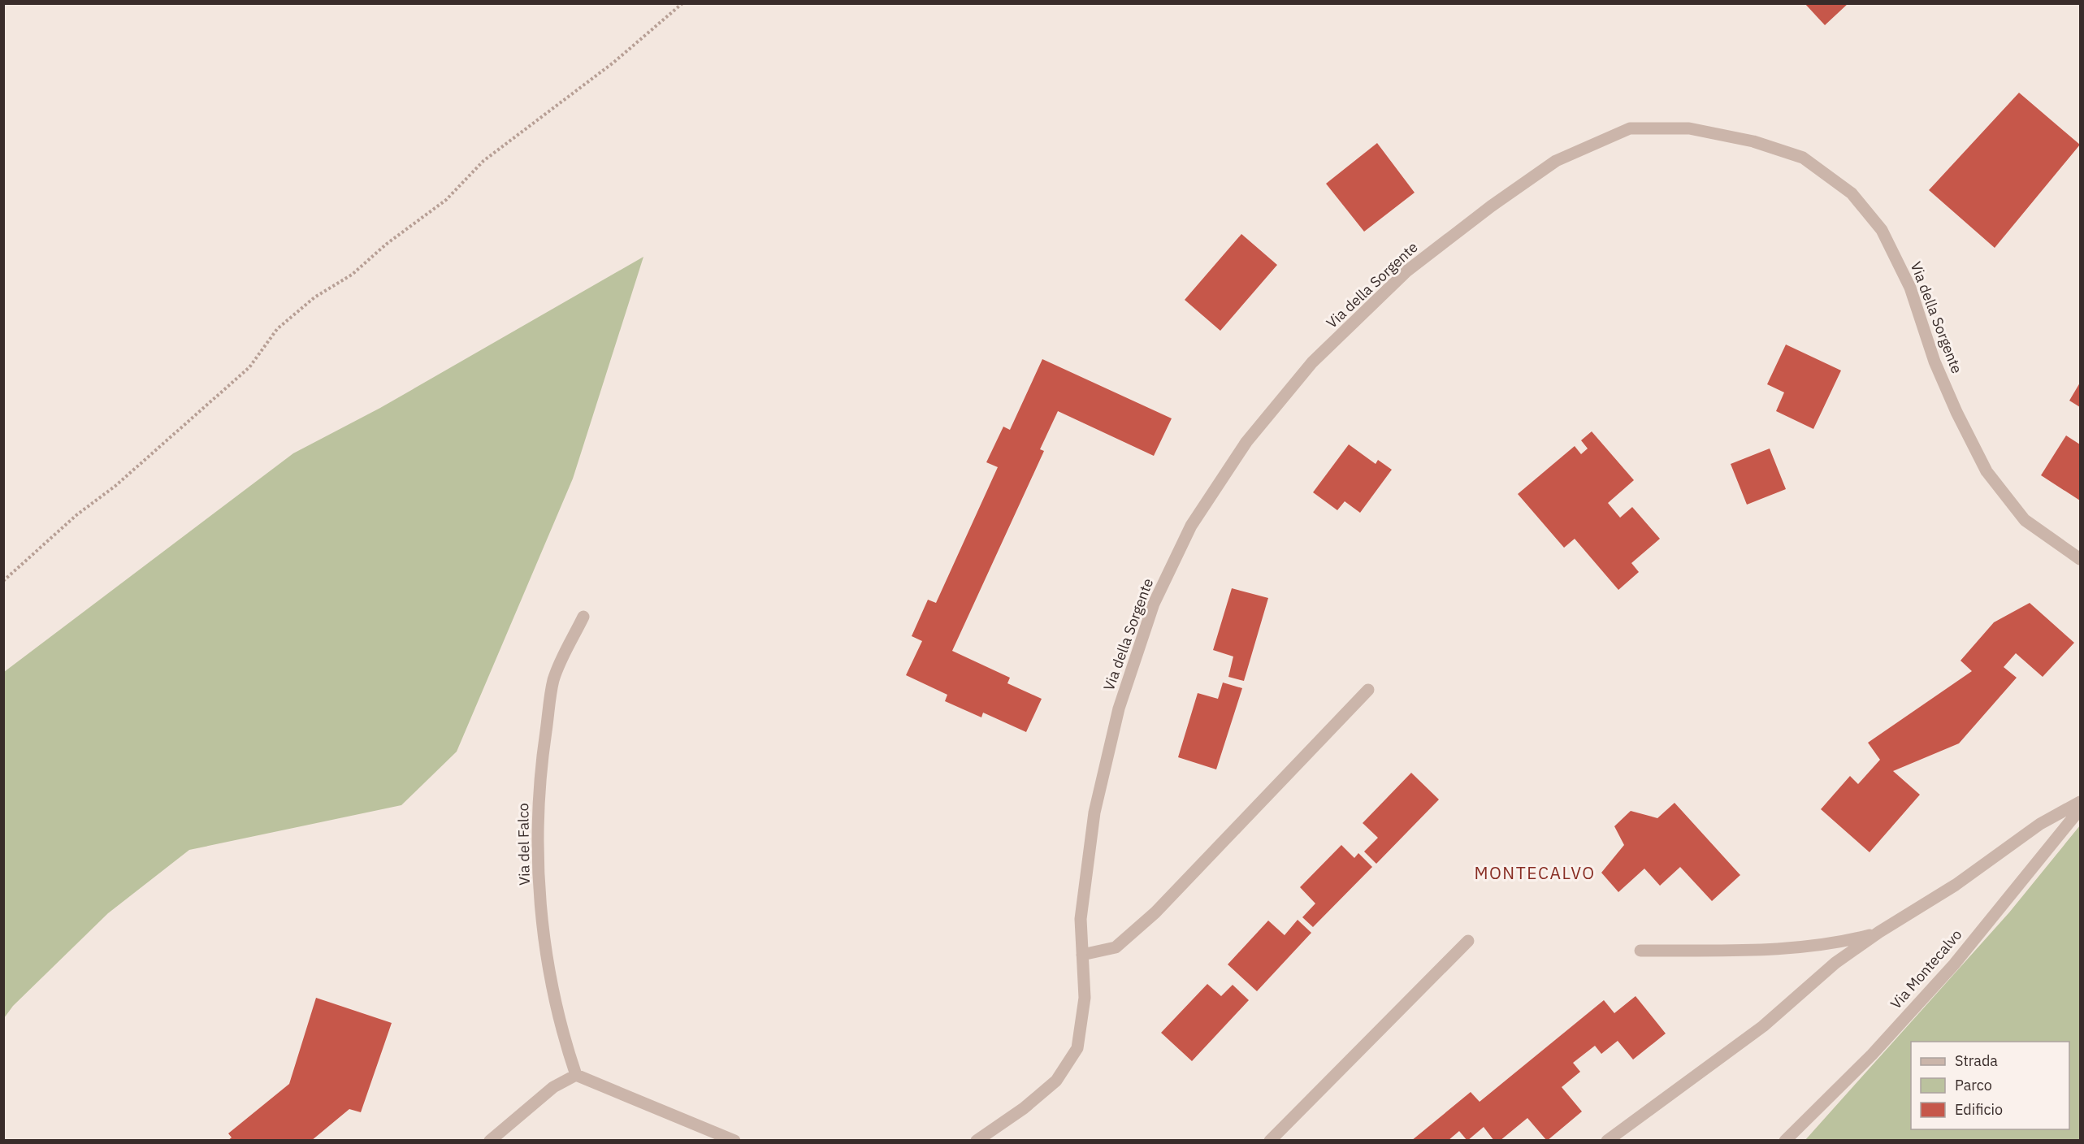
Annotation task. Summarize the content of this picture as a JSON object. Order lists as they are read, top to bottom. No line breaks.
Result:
{"streets":{"street":["Via della Sorgente","Via del Falco","Via Montecalvo"]},"districts":["MONTECALVO"],"legend":["Strada","Parco","Edificio"]}
